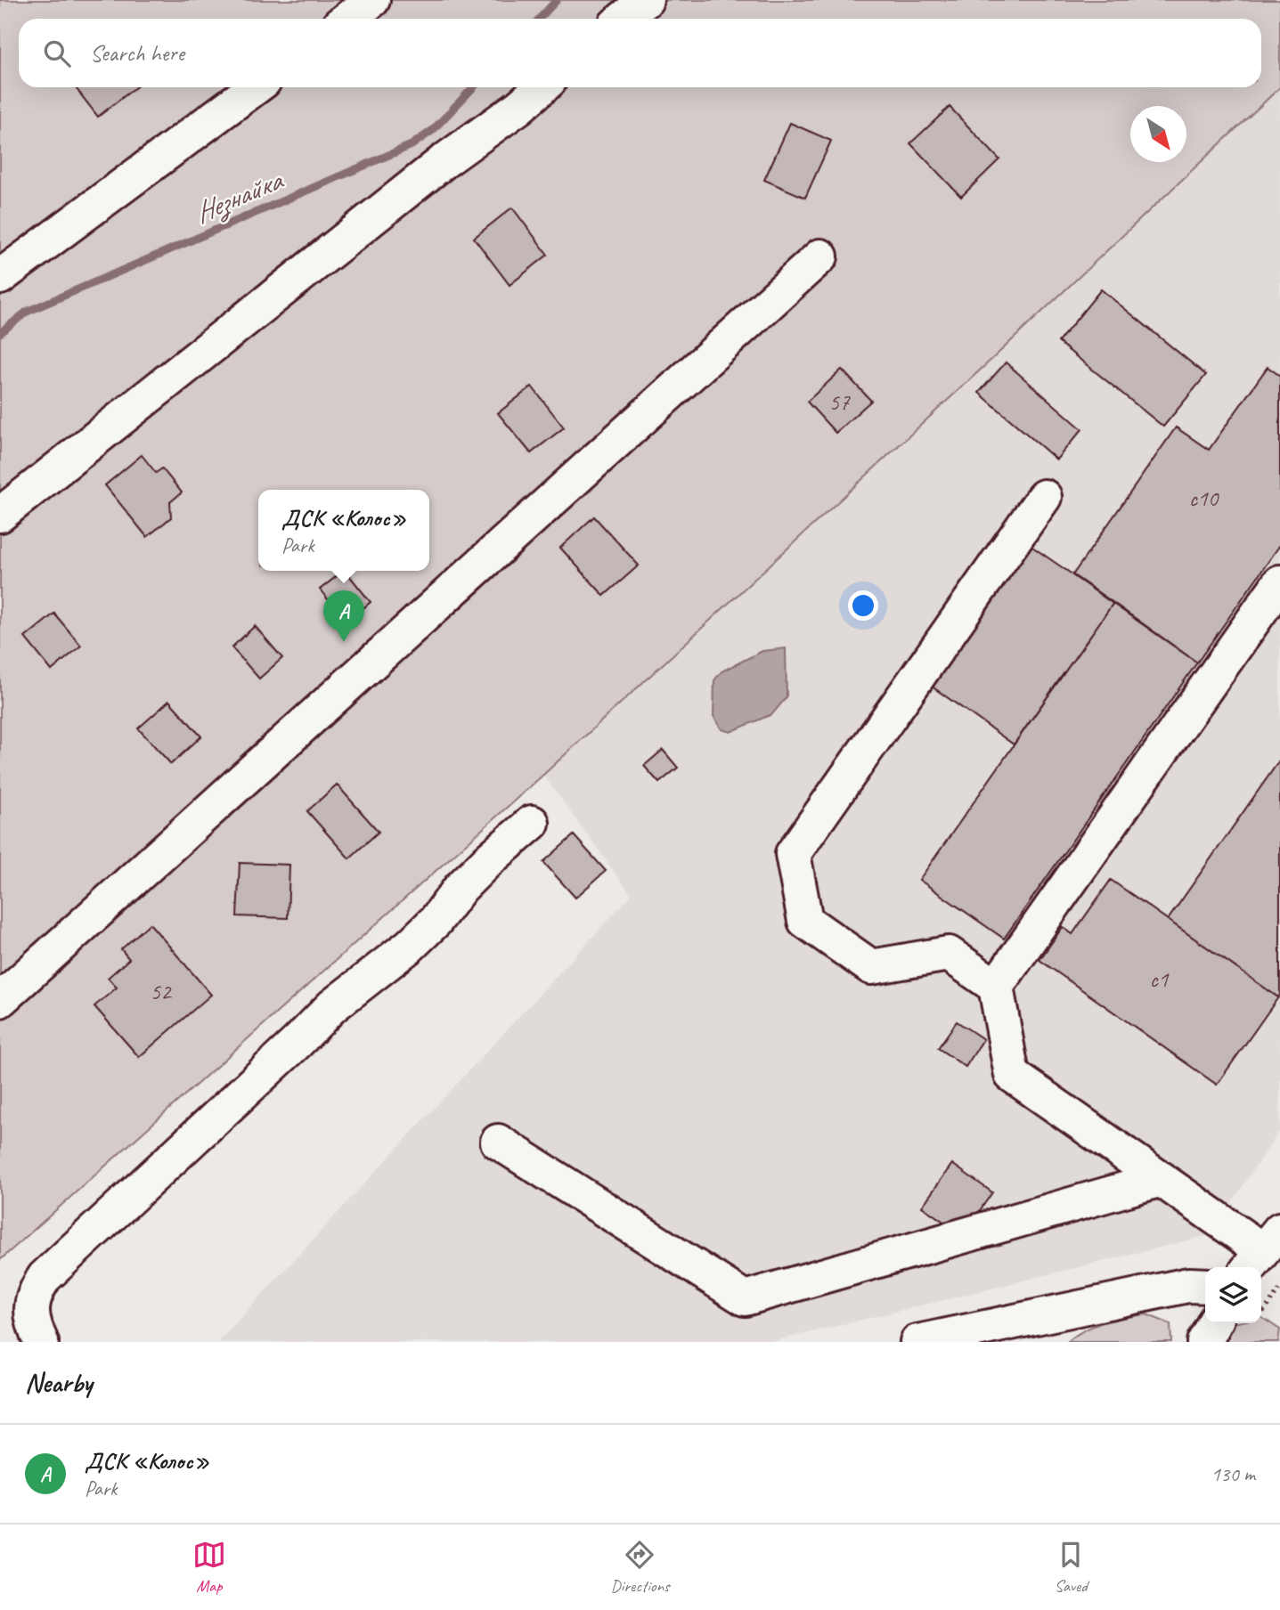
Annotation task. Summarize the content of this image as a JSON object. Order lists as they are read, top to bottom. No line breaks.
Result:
{"water":["Незнайка"],"house_numbers":["57","с10","с1","52"],"north":"bottom right","page":{"search":"Search here","popup":["ДСК «Колос»","Park"],"pins":"A","heading":"Nearby","list":[{"mark":"A","name":"ДСК «Колос»","note":"Park","value":"130 m"}],"nav":["Map","Directions","Saved"]}}
